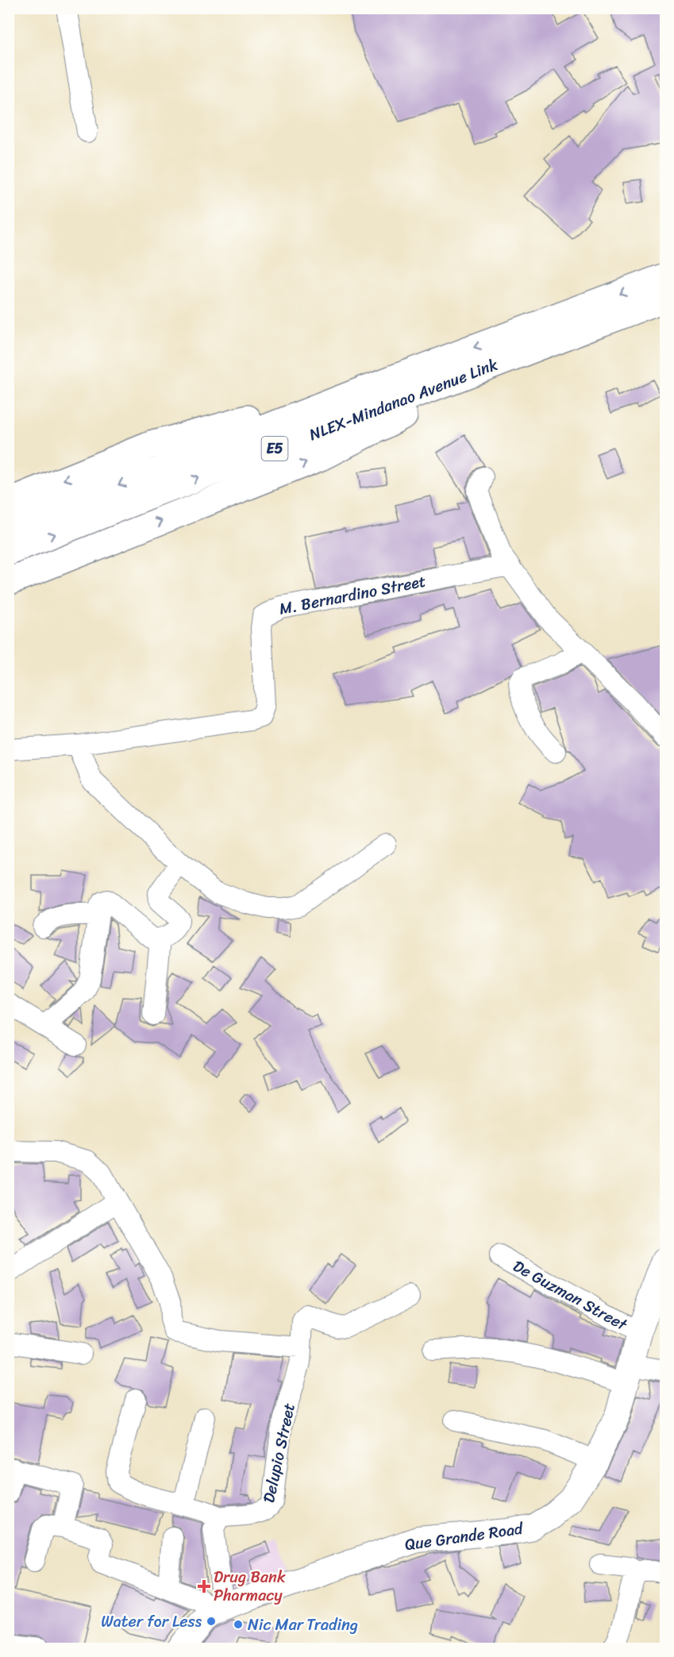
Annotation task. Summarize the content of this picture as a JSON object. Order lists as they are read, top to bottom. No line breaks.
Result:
{"streets":{"highway":["NLEX-Mindanao Avenue Link","E5"],"main road":["Que Grande Road"],"street":["M. Bernardino Street","De Guzman Street","Delupio Street"]},"crossings":[["De Guzman Street","Que Grande Road"]],"places":{"health":["Drug Bank Pharmacy"],"other":["Water for Less","Nic Mar Trading"]}}
